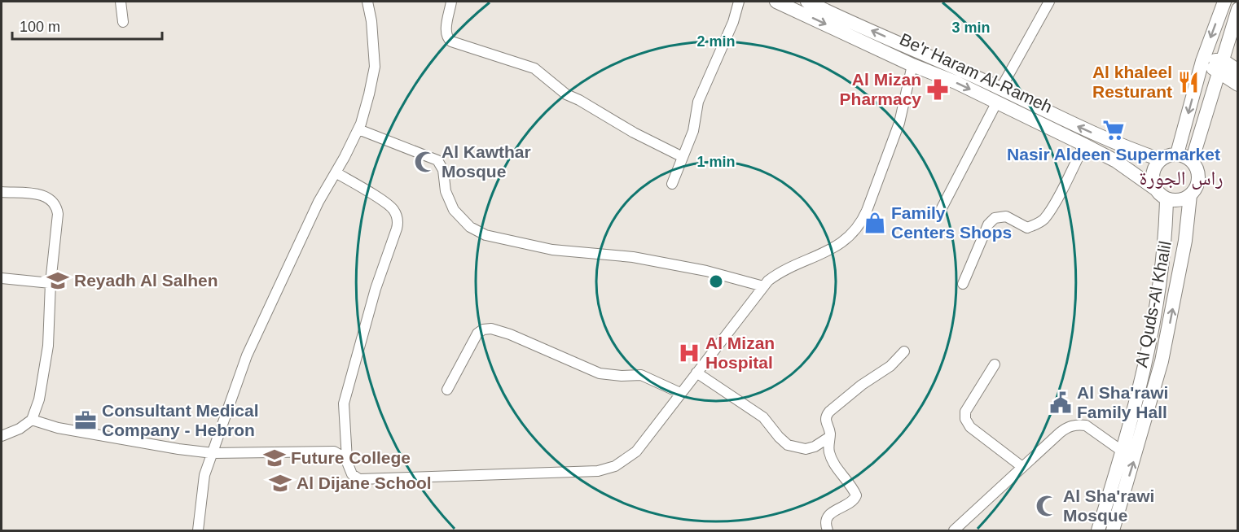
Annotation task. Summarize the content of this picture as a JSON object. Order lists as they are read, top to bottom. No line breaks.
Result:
{"streets":{"main road":["Be'r Haram Al-Rameh","Al Quds-Al Khalil"]},"crossings":[["Be'r Haram Al-Rameh","Al Quds-Al Khalil"]],"districts":["راس الجورة"],"places":{"restaurant":["Al khaleel Resturant"],"pharmacy":["Al Mizan Pharmacy"],"supermarket":["Nasir Aldeen Supermarket"],"mosque":["Al Kawthar Mosque","Al Sha'rawi Mosque"],"shop":["Family Centers Shops"],"school or university":["Reyadh Al Salhen","Future College","Al Dijane School"],"hospital":["Al Mizan Hospital"],"public building":["Al Sha'rawi Family Hall"],"office":["Consultant Medical Company - Hebron"]},"scale_bar":"100 m","rings":["3 min","2 min","1 min"]}
